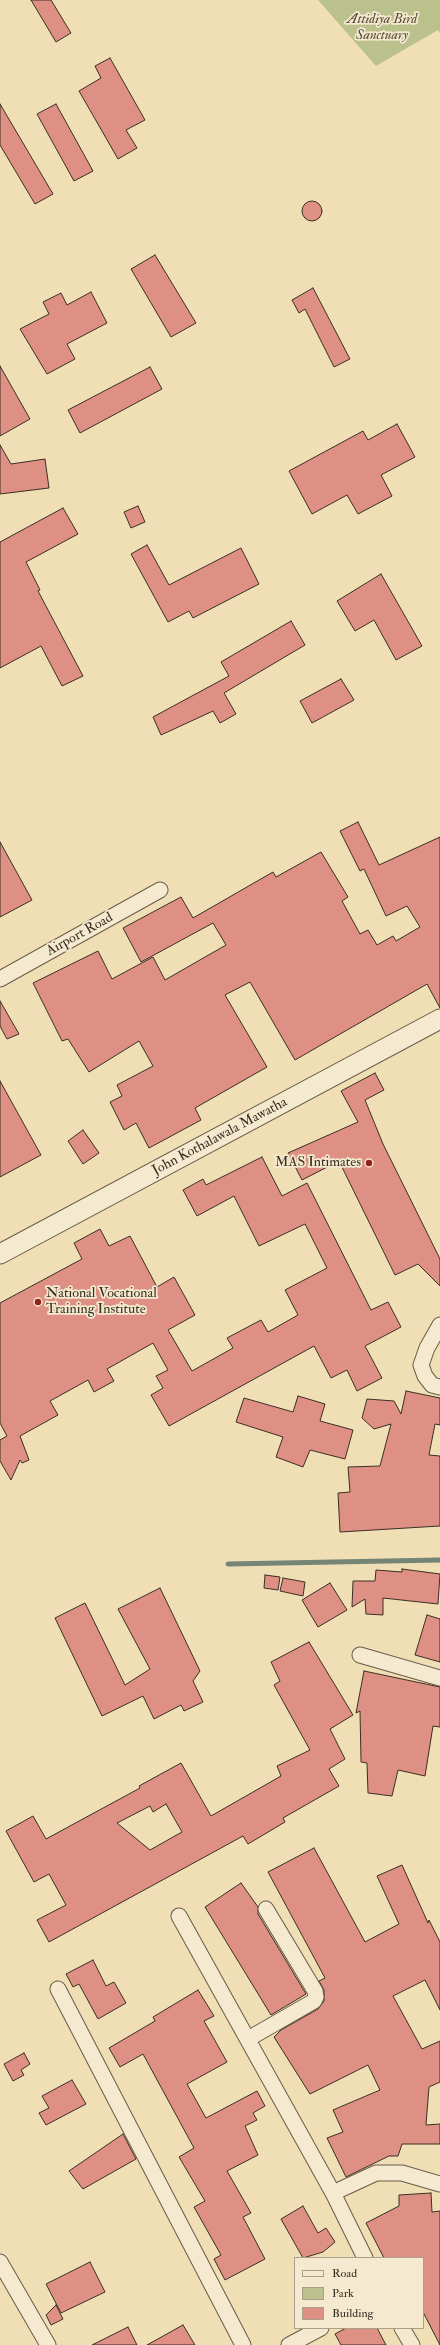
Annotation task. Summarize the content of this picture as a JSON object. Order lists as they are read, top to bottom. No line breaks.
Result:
{"streets":{"street":["Airport Road","John Kothalawala Mawatha"]},"parks":["Attidiya Bird Sanctuary"],"places":["MAS Intimates","National Vocational Training Institute"],"legend":["Road","Park","Building"]}
